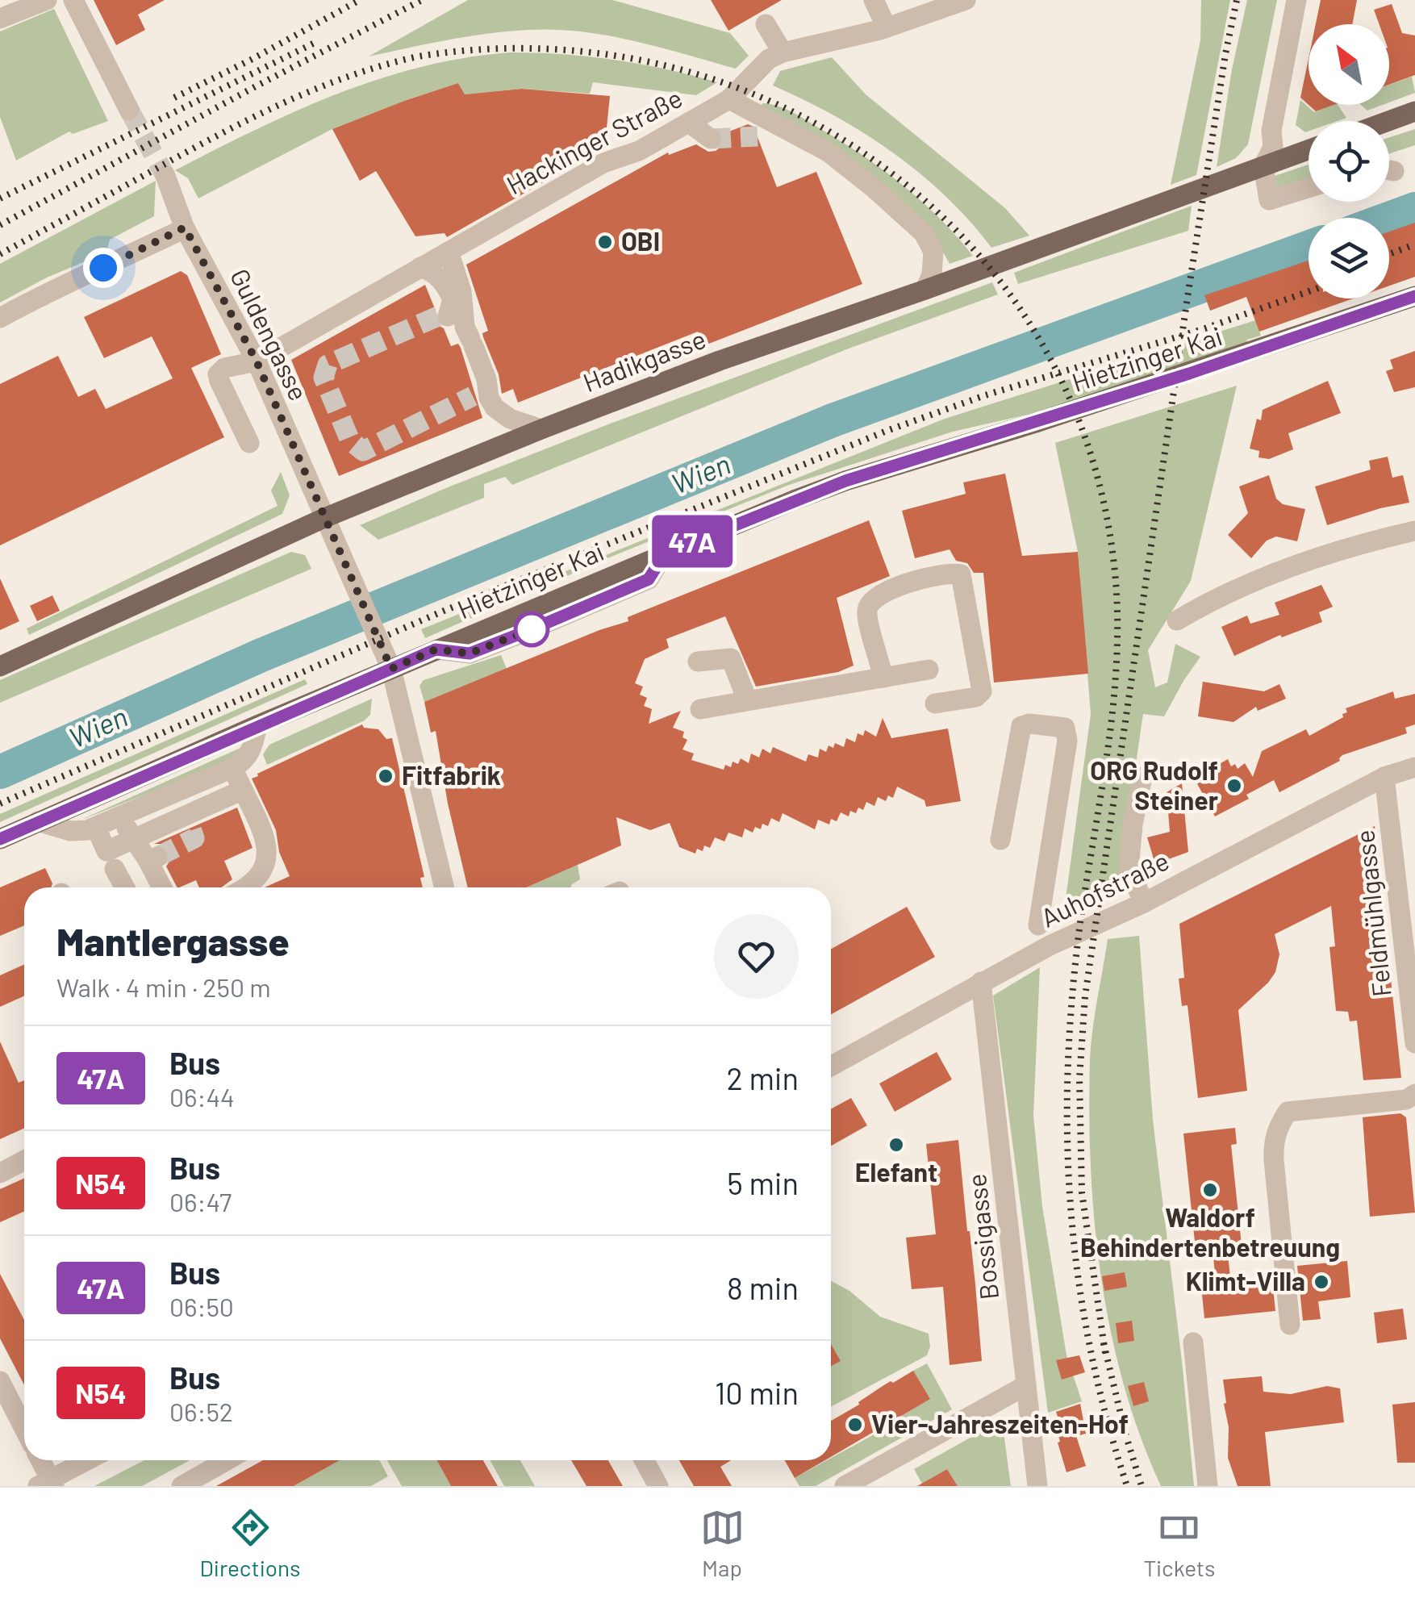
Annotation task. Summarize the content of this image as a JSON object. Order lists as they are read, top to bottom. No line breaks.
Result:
{"streets":{"main road":["Hietzinger Kai","Hadikgasse"],"street":["Hackinger Straße","Guldengasse","Auhofstraße","Feldmühlgasse","Bossigasse"]},"crossings":[["Hackinger Straße","Guldengasse"],["Guldengasse","Hietzinger Kai"],["Guldengasse","Hadikgasse"],["Auhofstraße","Feldmühlgasse"],["Auhofstraße","Bossigasse"]],"water":["Wien"],"places":["OBI","Fitfabrik","ORG Rudolf Steiner","Elefant","Waldorf Behindertenbetreuung","Klimt-Villa","Vier-Jahreszeiten-Hof"],"lines":["bus line 47A"],"north":"top left","page":{"on_map":"47A","heading":["Mantlergasse","Walk · 4 min · 250 m"],"list":[{"mark":"47A","name":"Bus","note":"06:44","value":"2 min"},{"mark":"N54","name":"Bus","note":"06:47","value":"5 min"},{"mark":"47A","name":"Bus","note":"06:50","value":"8 min"},{"mark":"N54","name":"Bus","note":"06:52","value":"10 min"}],"tabs":["Directions","Map","Tickets"]}}
